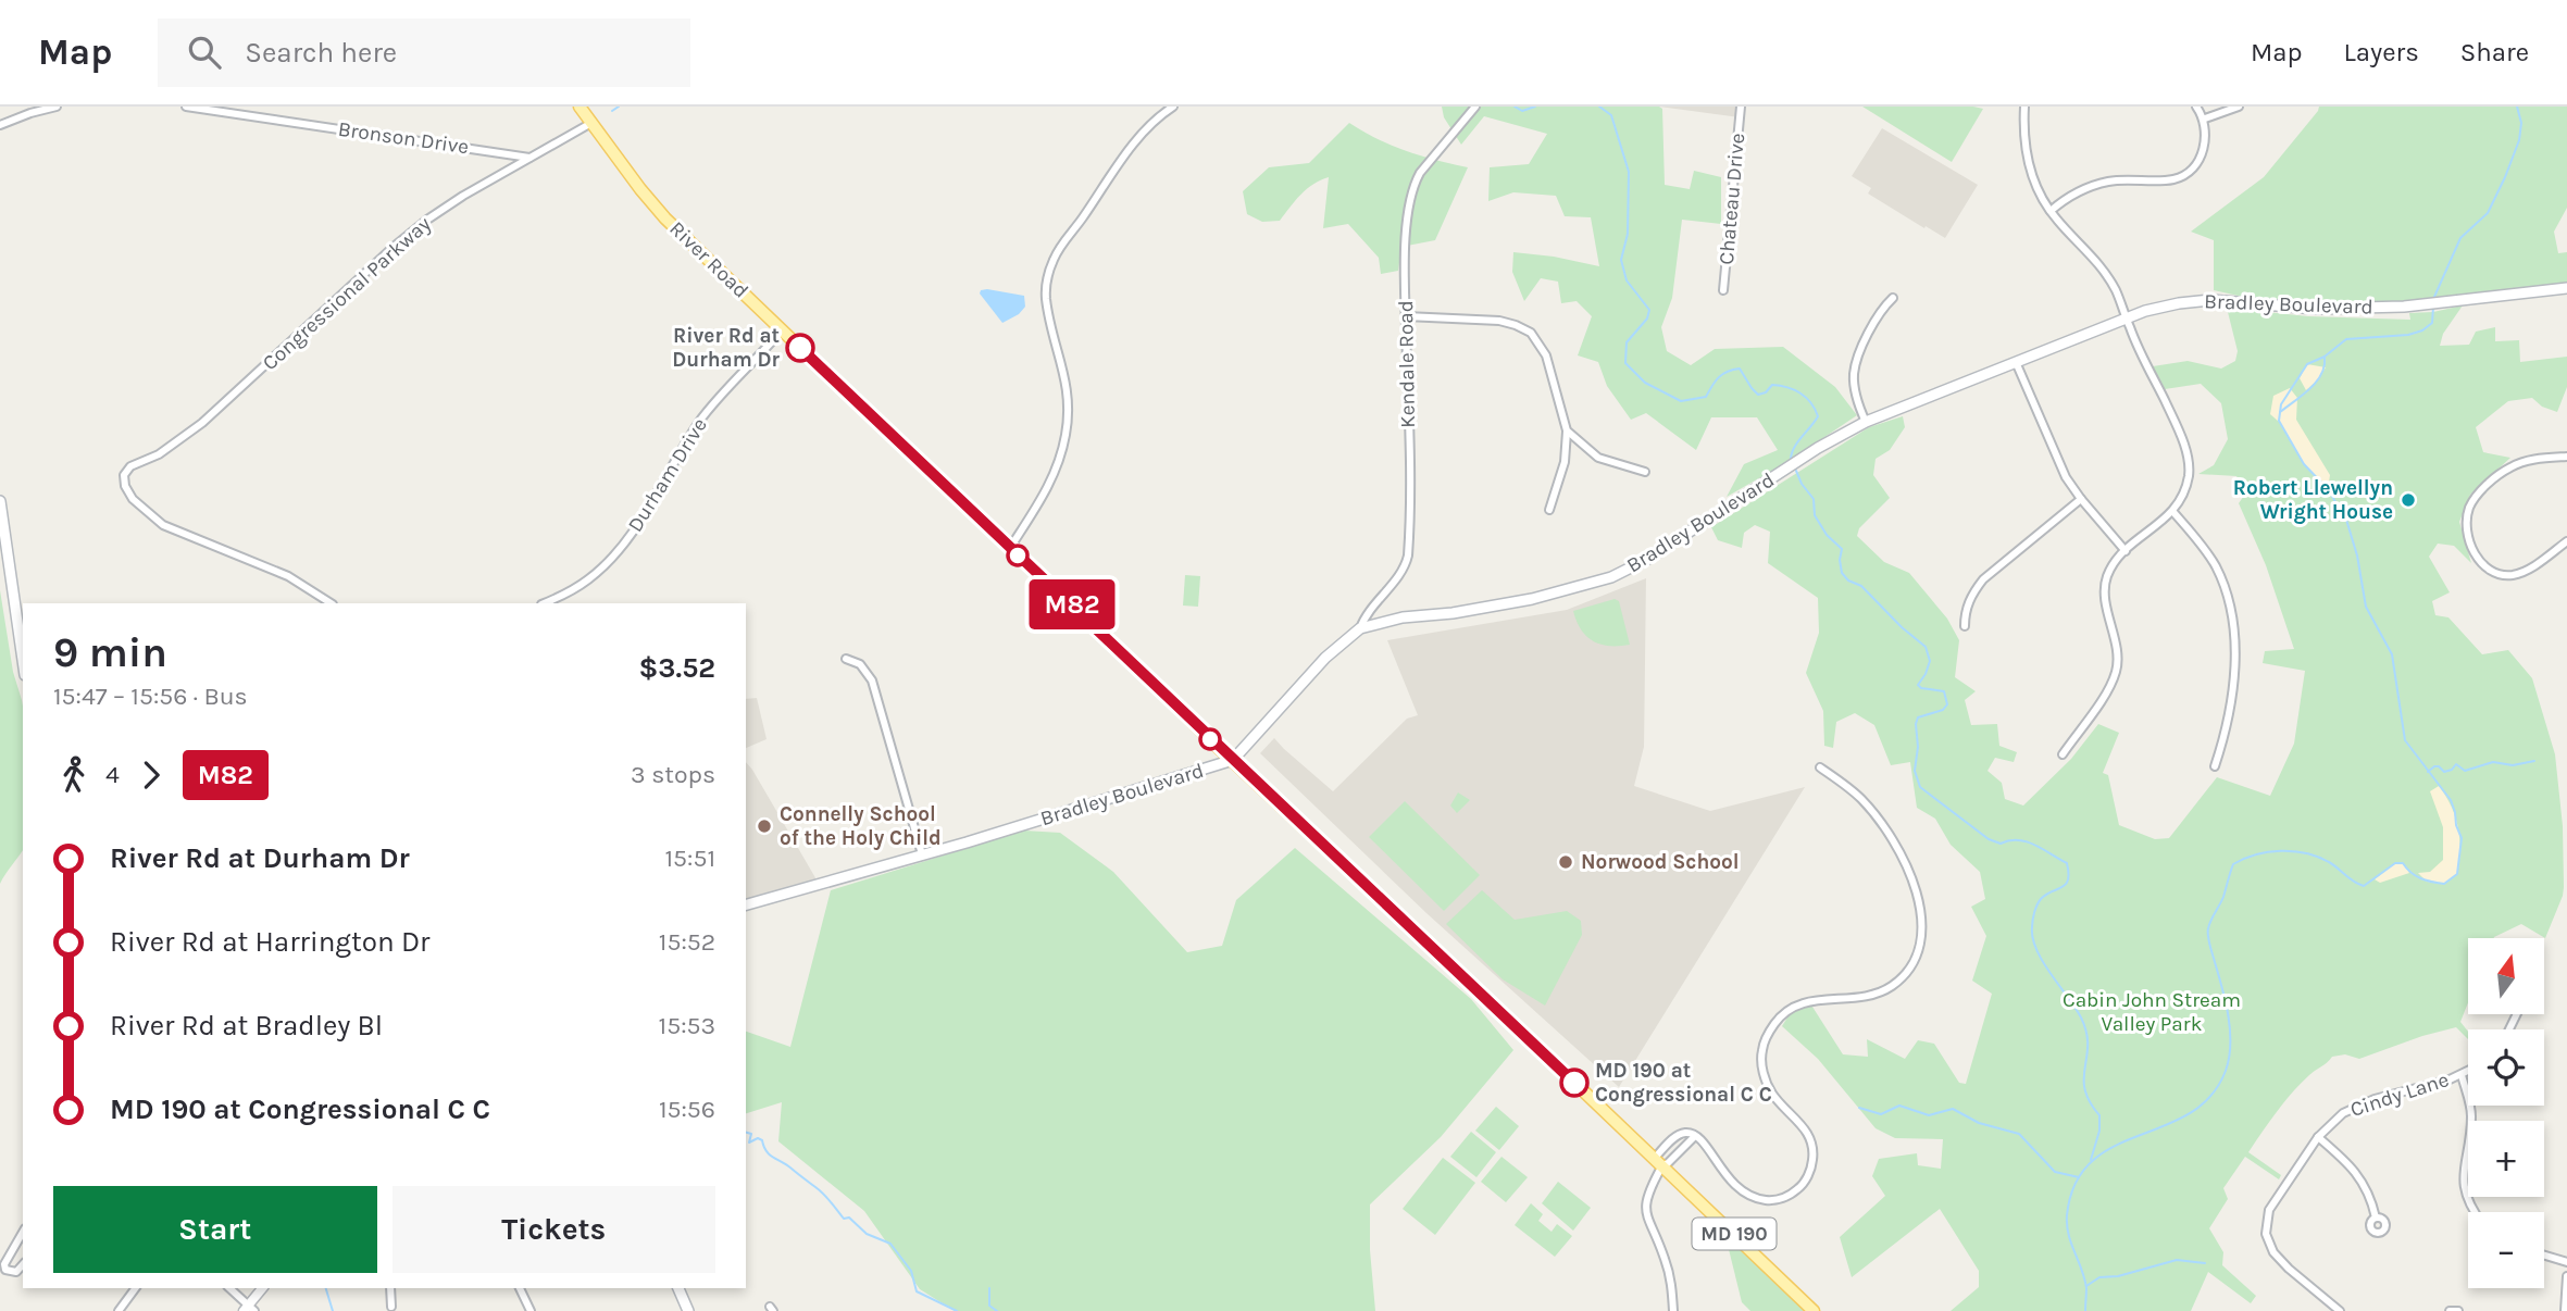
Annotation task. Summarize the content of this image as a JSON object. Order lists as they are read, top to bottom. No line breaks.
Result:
{"streets":{"main road":["River Road","Bradley Boulevard","MD 190"],"street":["Bronson Drive","Chateau Drive","Congressional Parkway","Kendale Road","Durham Drive","Cindy Lane"]},"crossings":[["Bronson Drive","Congressional Parkway"],["River Road","Congressional Parkway"],["River Road","Bradley Boulevard"],["River Road","Durham Drive"],["Bradley Boulevard","Kendale Road"]],"parks":["Cabin John Stream Valley Park"],"places":["River Rd at Durham Dr","Robert Llewellyn Wright House","Connelly School of the Holy Child","Norwood School","MD 190 at Congressional C C"],"lines":["bus line M82"],"north":"top","page":{"header":"Map","search":"Search here","nav":["Map","Layers","Share"],"on_map":"M82","heading":["9 min","15:47 – 15:56 · Bus","$3.52"],"legs":["4","M82","3 stops"],"list":[{"name":"River Rd at Durham Dr","value":"15:51"},{"name":"River Rd at Harrington Dr","value":"15:52"},{"name":"River Rd at Bradley Bl","value":"15:53"},{"name":"MD 190 at Congressional C C","value":"15:56"}],"map_buttons":["+","−"],"buttons":["Start","Tickets"]}}
